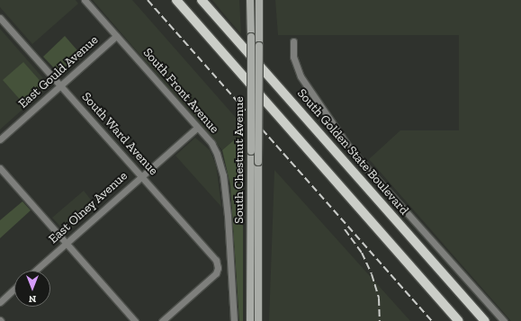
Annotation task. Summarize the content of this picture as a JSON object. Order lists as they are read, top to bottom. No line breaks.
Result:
{"streets":{"main road":["South Golden State Boulevard","South Chestnut Avenue"],"street":["East Gould Avenue","South Front Avenue","South Ward Avenue","East Olney Avenue"]},"crossings":[["East Gould Avenue","South Front Avenue"],["East Gould Avenue","South Ward Avenue"],["South Front Avenue","East Olney Avenue"],["South Ward Avenue","East Olney Avenue"]],"north":"bottom"}
